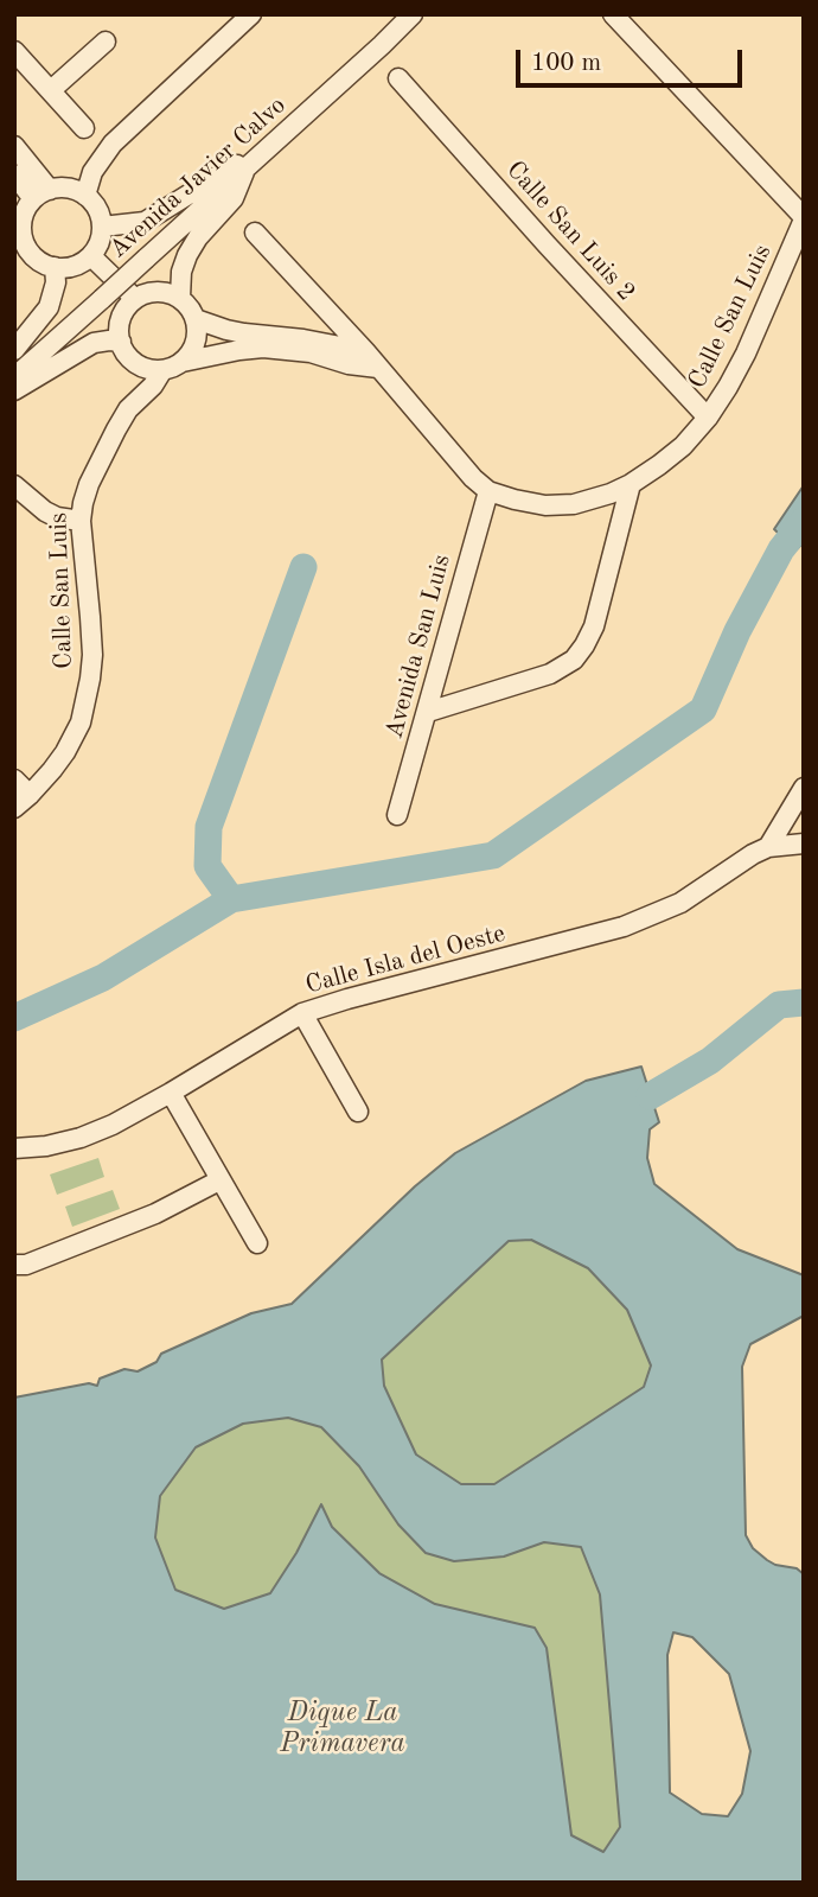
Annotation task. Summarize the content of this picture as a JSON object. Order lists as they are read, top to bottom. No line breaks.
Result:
{"streets":{"street":["Avenida Javier Calvo","Calle San Luis 2","Calle San Luis","Avenida San Luis","Calle Isla del Oeste"]},"crossings":[["Calle San Luis 2","Calle San Luis"],["Calle San Luis","Avenida San Luis"]],"water":["Dique La Primavera"],"scale_bar":"100 m"}
